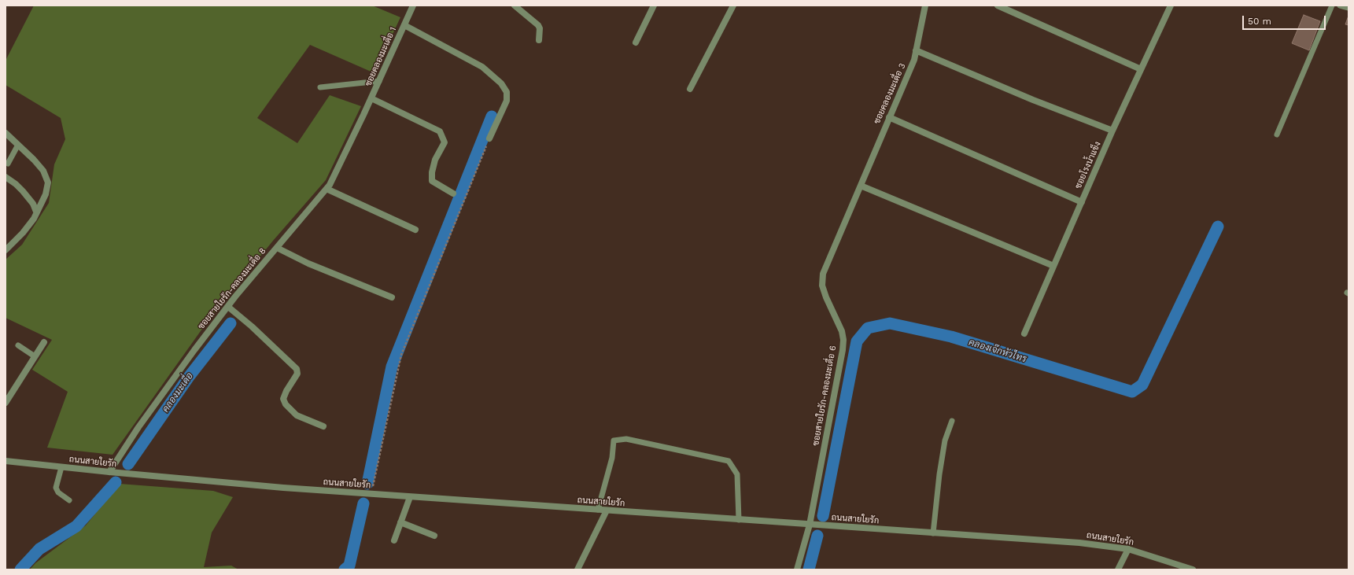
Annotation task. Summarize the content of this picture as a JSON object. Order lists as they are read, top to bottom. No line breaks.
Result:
{"streets":{"street":["ซอยคลองมะเดื่อ 1","ซอยคลองมะเดื่อ 3","ซอยโรงน้ำแข็ง","ซอยสายใยรัก-คลองมะเดื่อ 8","ซอยสายใยรัก-คลองมะเดื่อ 6","ถนนสายใยรัก"]},"crossings":[["ซอยคลองมะเดื่อ 1","ซอยสายใยรัก-คลองมะเดื่อ 8"],["ซอยคลองมะเดื่อ 3","ซอยสายใยรัก-คลองมะเดื่อ 6"],["ซอยสายใยรัก-คลองมะเดื่อ 8","ถนนสายใยรัก"],["ซอยสายใยรัก-คลองมะเดื่อ 6","ถนนสายใยรัก"]],"water":["คลองเจ๊กหัวไทร","คลองมะเดื่อ"],"scale_bar":"50 m"}
